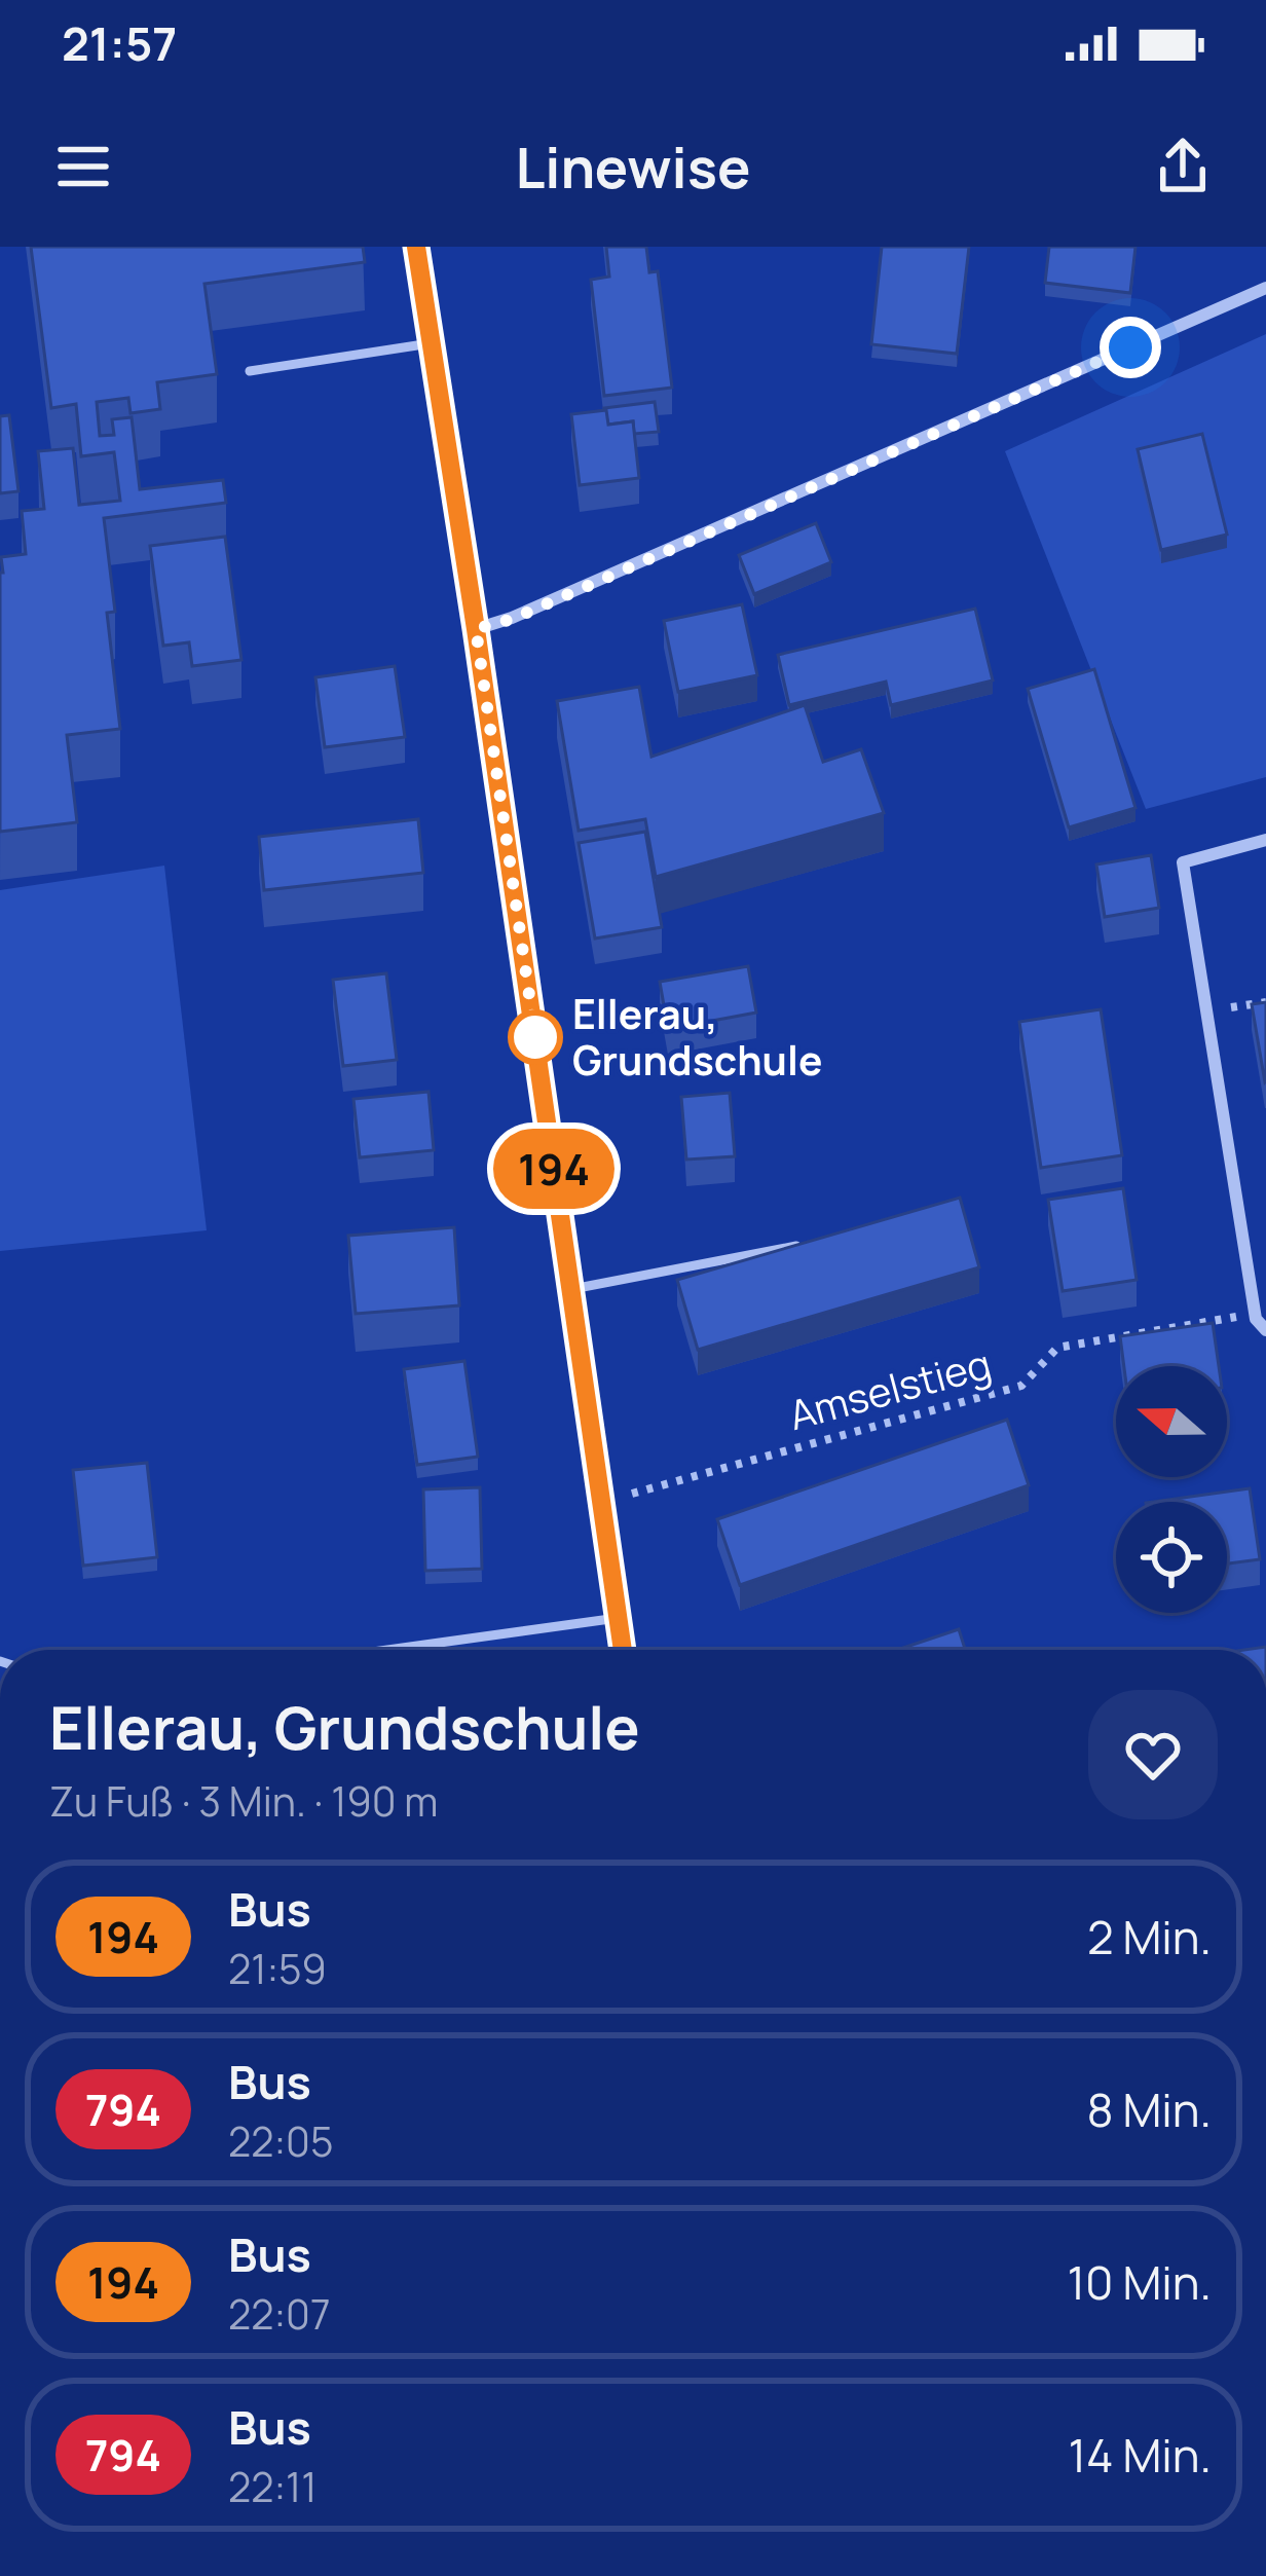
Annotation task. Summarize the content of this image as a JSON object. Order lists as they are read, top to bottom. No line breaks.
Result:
{"streets":{"path":["Amselstieg"]},"places":["Ellerau, Grundschule"],"lines":["bus line 194"],"north":"left","page":{"status":"21:57","header":"Linewise","on_map":"194","heading":["Ellerau, Grundschule","Zu Fuß · 3 Min. · 190 m"],"list":[{"mark":"194","name":"Bus","note":"21:59","value":"2 Min."},{"mark":"794","name":"Bus","note":"22:05","value":"8 Min."},{"mark":"194","name":"Bus","note":"22:07","value":"10 Min."},{"mark":"794","name":"Bus","note":"22:11","value":"14 Min."}]}}
